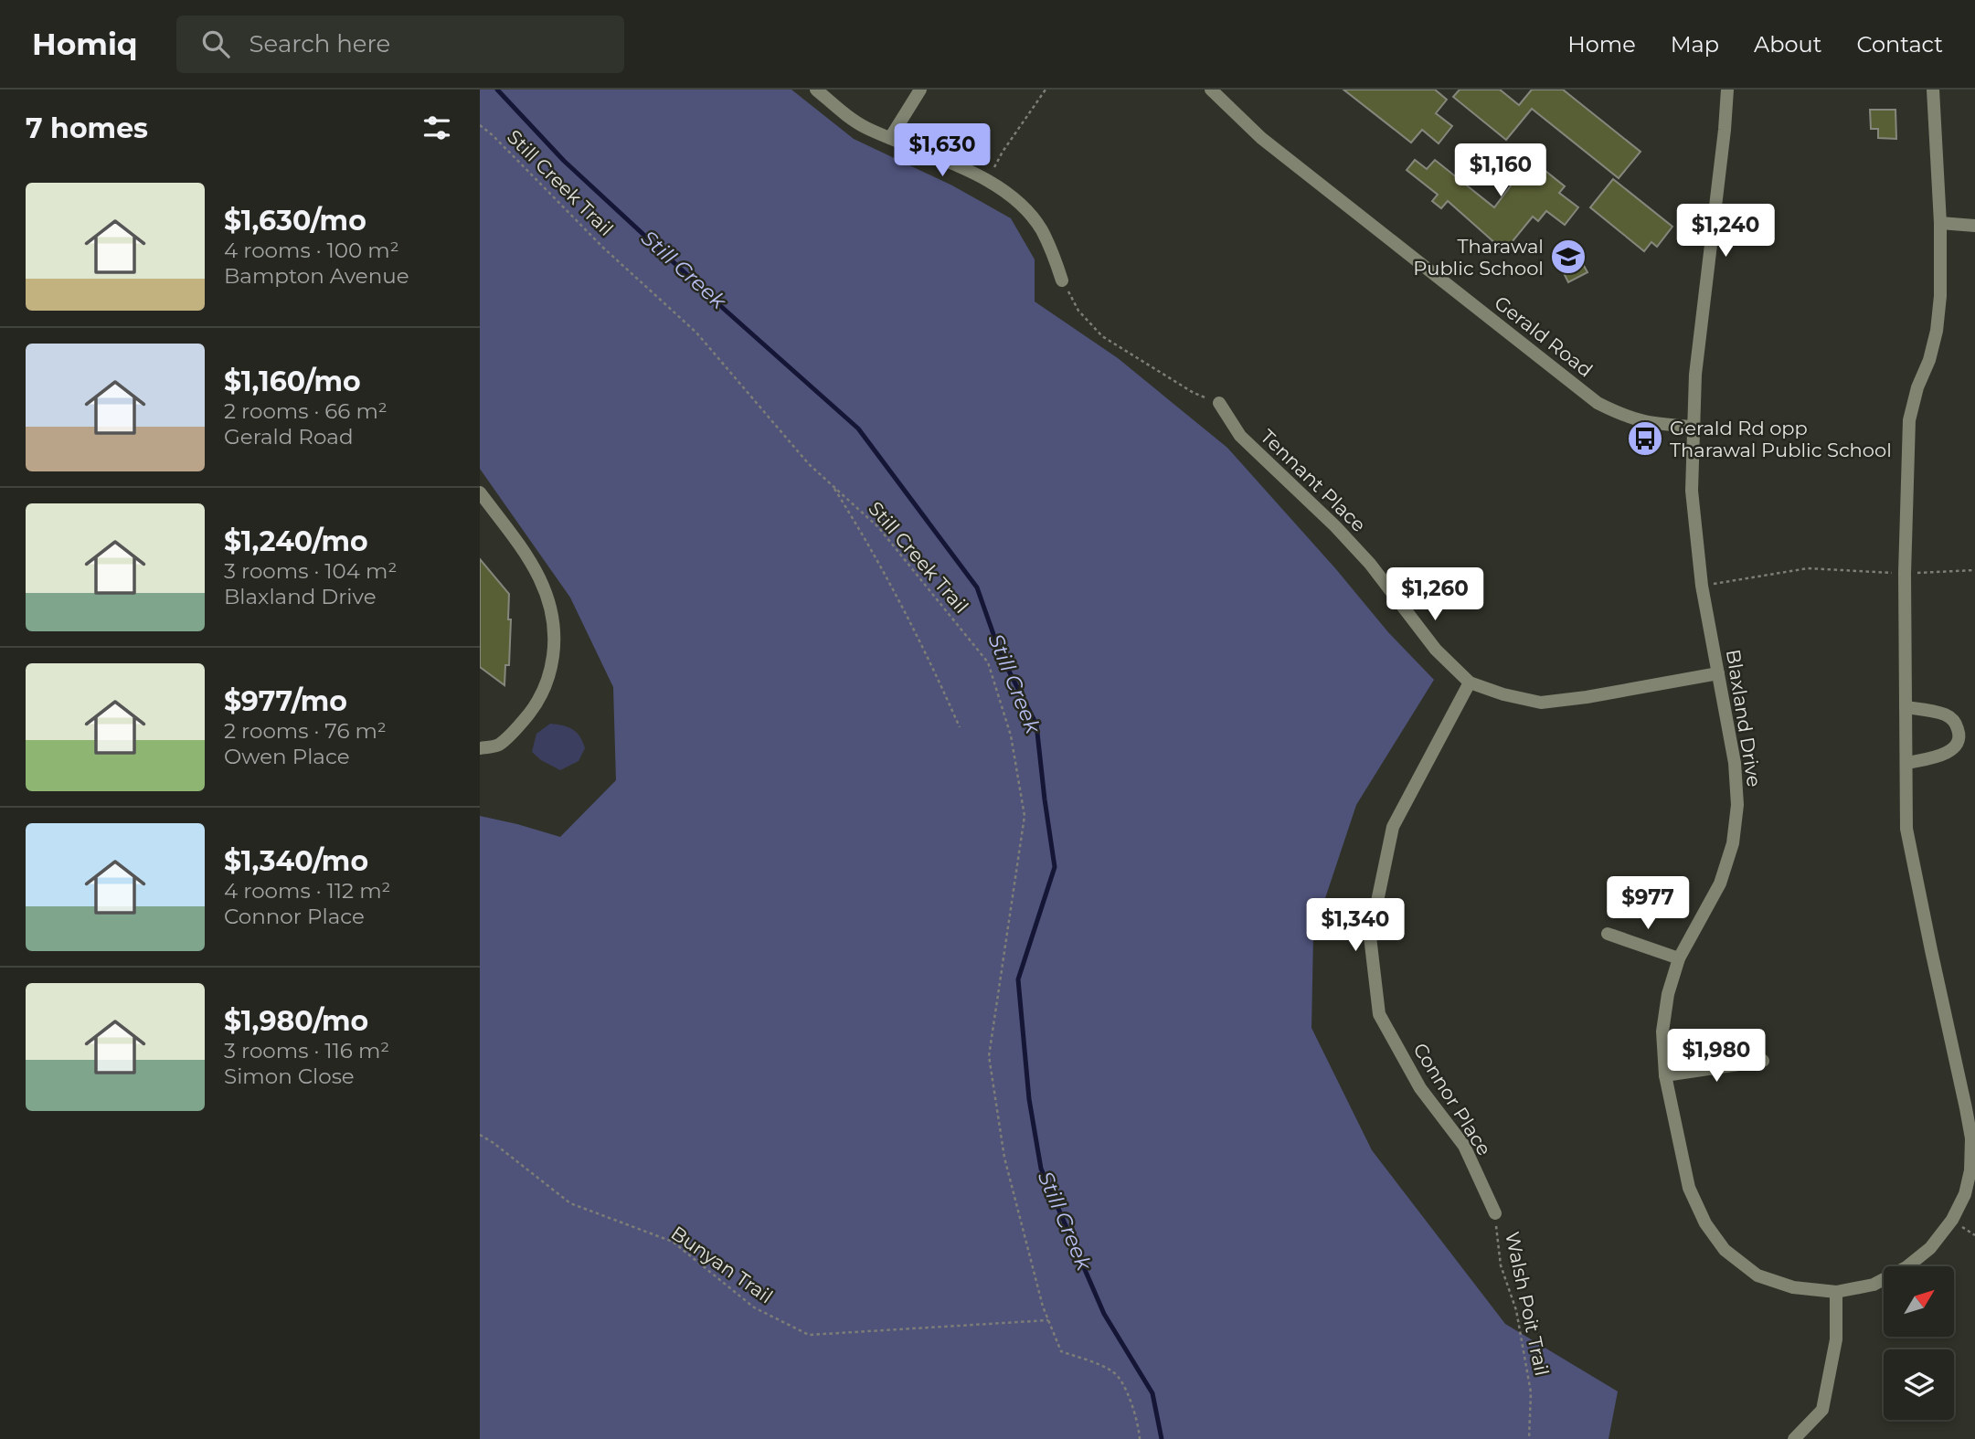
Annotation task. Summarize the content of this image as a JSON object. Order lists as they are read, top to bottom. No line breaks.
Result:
{"streets":{"street":["Gerald Road","Tennant Place","Blaxland Drive","Connor Place"],"path":["Still Creek Trail","Bunyan Trail","Walsh Poit Trail"]},"crossings":[["Still Creek Trail","Bunyan Trail"],["Gerald Road","Blaxland Drive"],["Tennant Place","Blaxland Drive"],["Tennant Place","Connor Place"],["Connor Place","Walsh Poit Trail"]],"water":["Still Creek"],"places":{"school or university":["Tharawal Public School"],"bus stop":["Gerald Rd opp Tharawal Public School"]},"north":"top right","page":{"header":"Homiq","search":"Search here","nav":["Home","Map","About","Contact"],"heading":"7 homes","price":["$1,630","$1,160","$1,240","$1,260","$977","$1,340","$1,980"],"list":[{"name":"$1,630/mo","note":"4 rooms · 100 m² · Bampton Avenue"},{"name":"$1,160/mo","note":"2 rooms · 66 m² · Gerald Road"},{"name":"$1,240/mo","note":"3 rooms · 104 m² · Blaxland Drive"},{"name":"$977/mo","note":"2 rooms · 76 m² · Owen Place"},{"name":"$1,340/mo","note":"4 rooms · 112 m² · Connor Place"},{"name":"$1,980/mo","note":"3 rooms · 116 m² · Simon Close"}]}}
